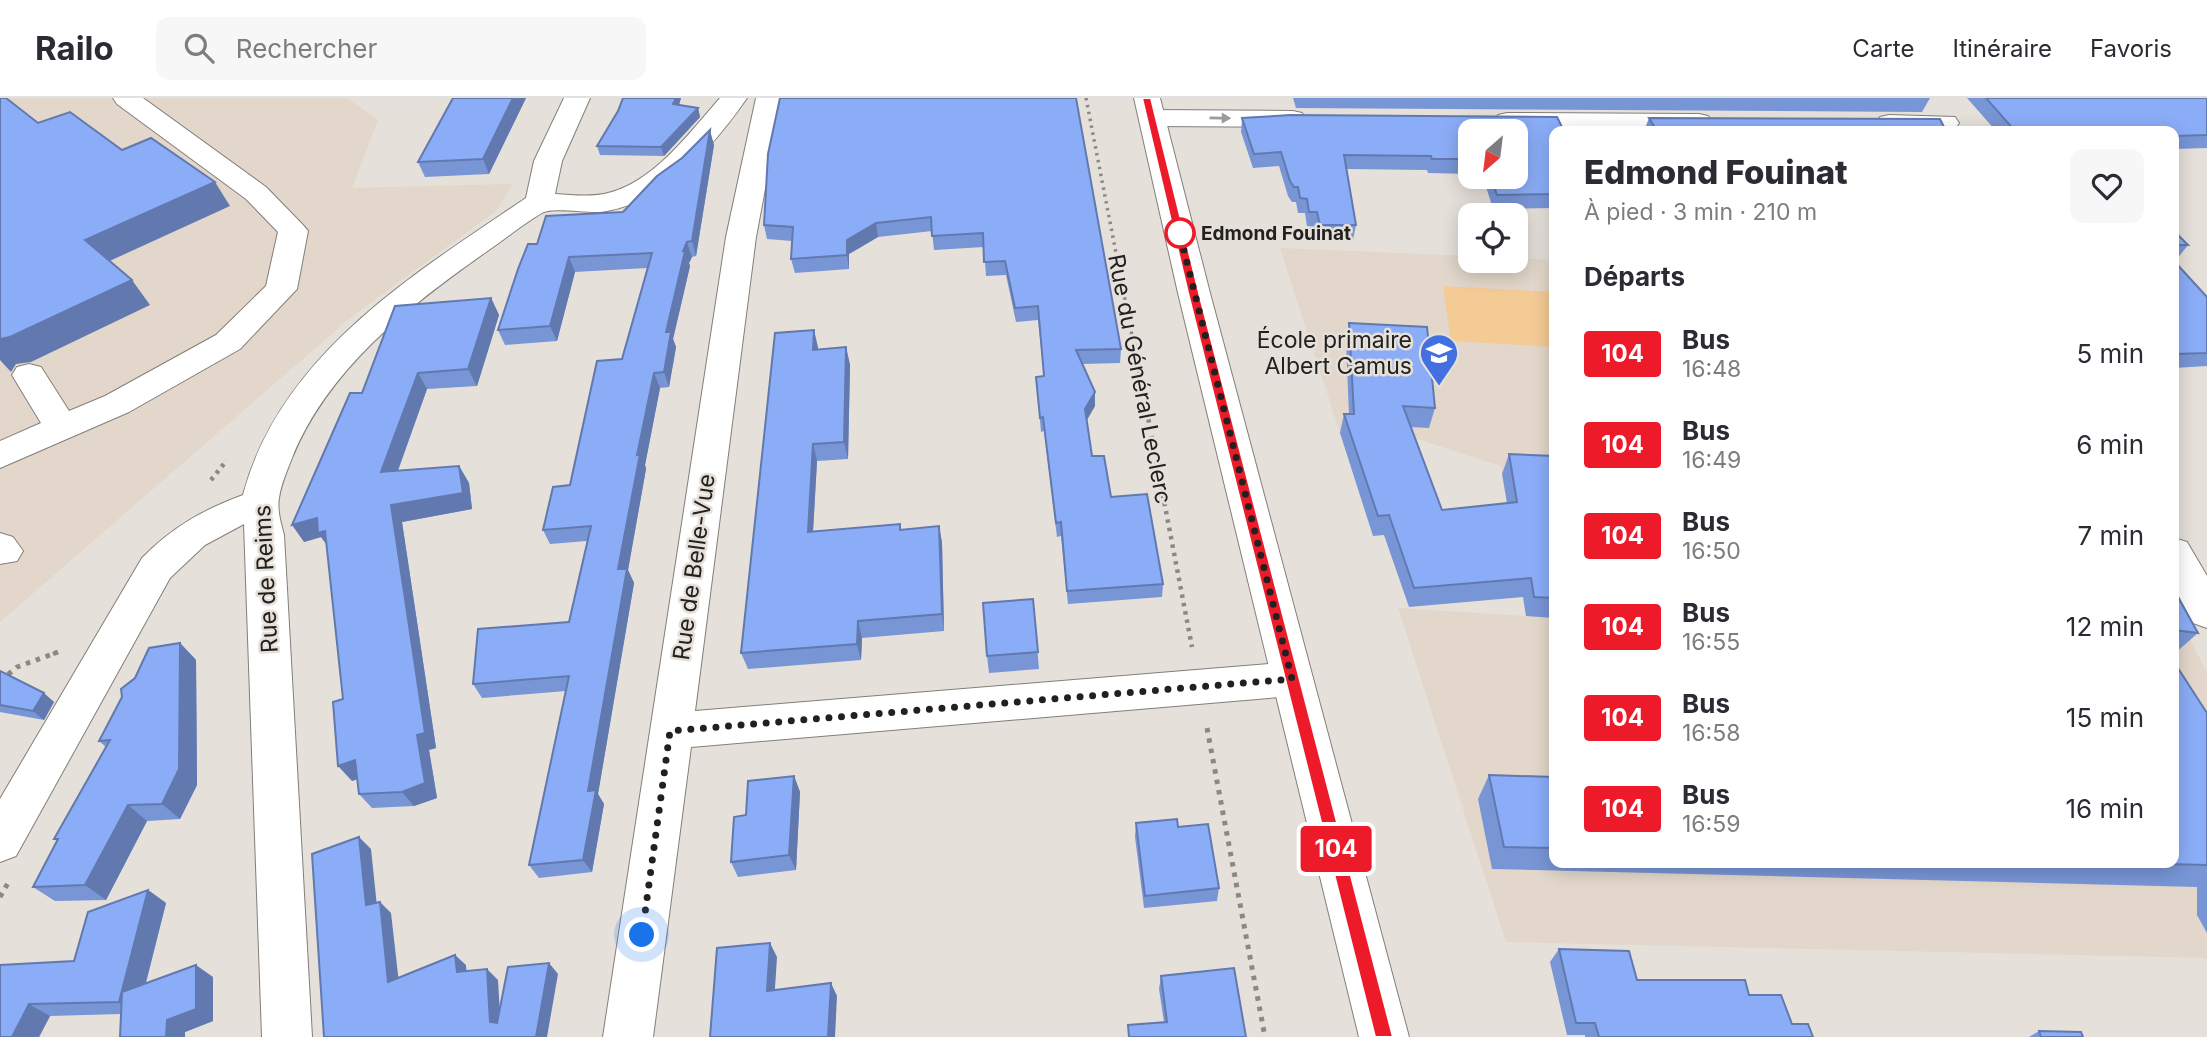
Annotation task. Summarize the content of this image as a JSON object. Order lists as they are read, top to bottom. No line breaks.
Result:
{"streets":{"street":["Rue de Belle-Vue","Rue de Reims"],"path":["Rue du Général Leclerc"]},"places":{"other":["Edmond Fouinat"],"school or university":["École primaire Albert Camus"]},"lines":["bus line 104"],"north":"bottom left","page":{"header":"Railo","search":"Rechercher","nav":["Carte","Itinéraire","Favoris"],"on_map":"104","heading":[["Edmond Fouinat","À pied · 3 min · 210 m"],"Départs"],"list":[{"mark":"104","name":"Bus","note":"16:48","value":"5 min"},{"mark":"104","name":"Bus","note":"16:49","value":"6 min"},{"mark":"104","name":"Bus","note":"16:50","value":"7 min"},{"mark":"104","name":"Bus","note":"16:55","value":"12 min"},{"mark":"104","name":"Bus","note":"16:58","value":"15 min"},{"mark":"104","name":"Bus","note":"16:59","value":"16 min"}]}}
